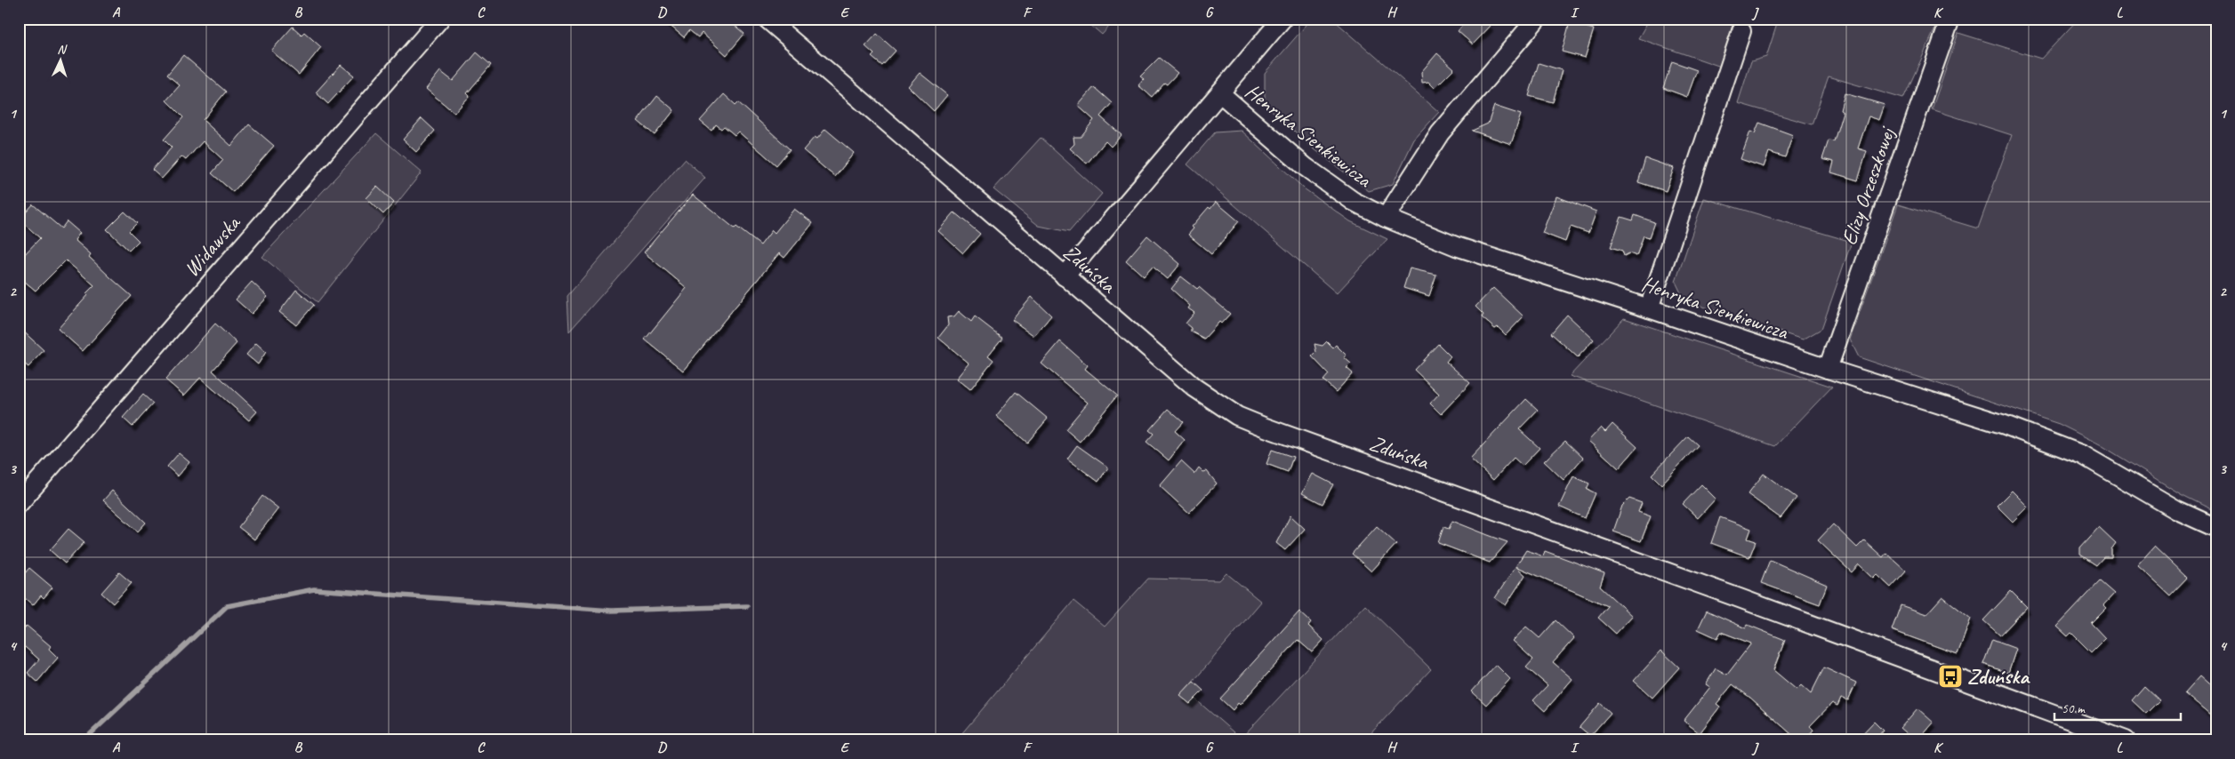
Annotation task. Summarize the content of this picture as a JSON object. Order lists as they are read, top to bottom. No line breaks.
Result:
{"streets":{"street":["Henryka Sienkiewicza","Elizy Orzeszkowej","Widawska","Zduńska"]},"crossings":[["Henryka Sienkiewicza","Elizy Orzeszkowej"]],"places":{"bus stop":["Zduńska"]},"scale_bar":"50 m","north":"top","grid":{"columns":["A","B","C","D","E","F","G","H","I","J","K","L"],"rows":["1","2","3","4"]}}
